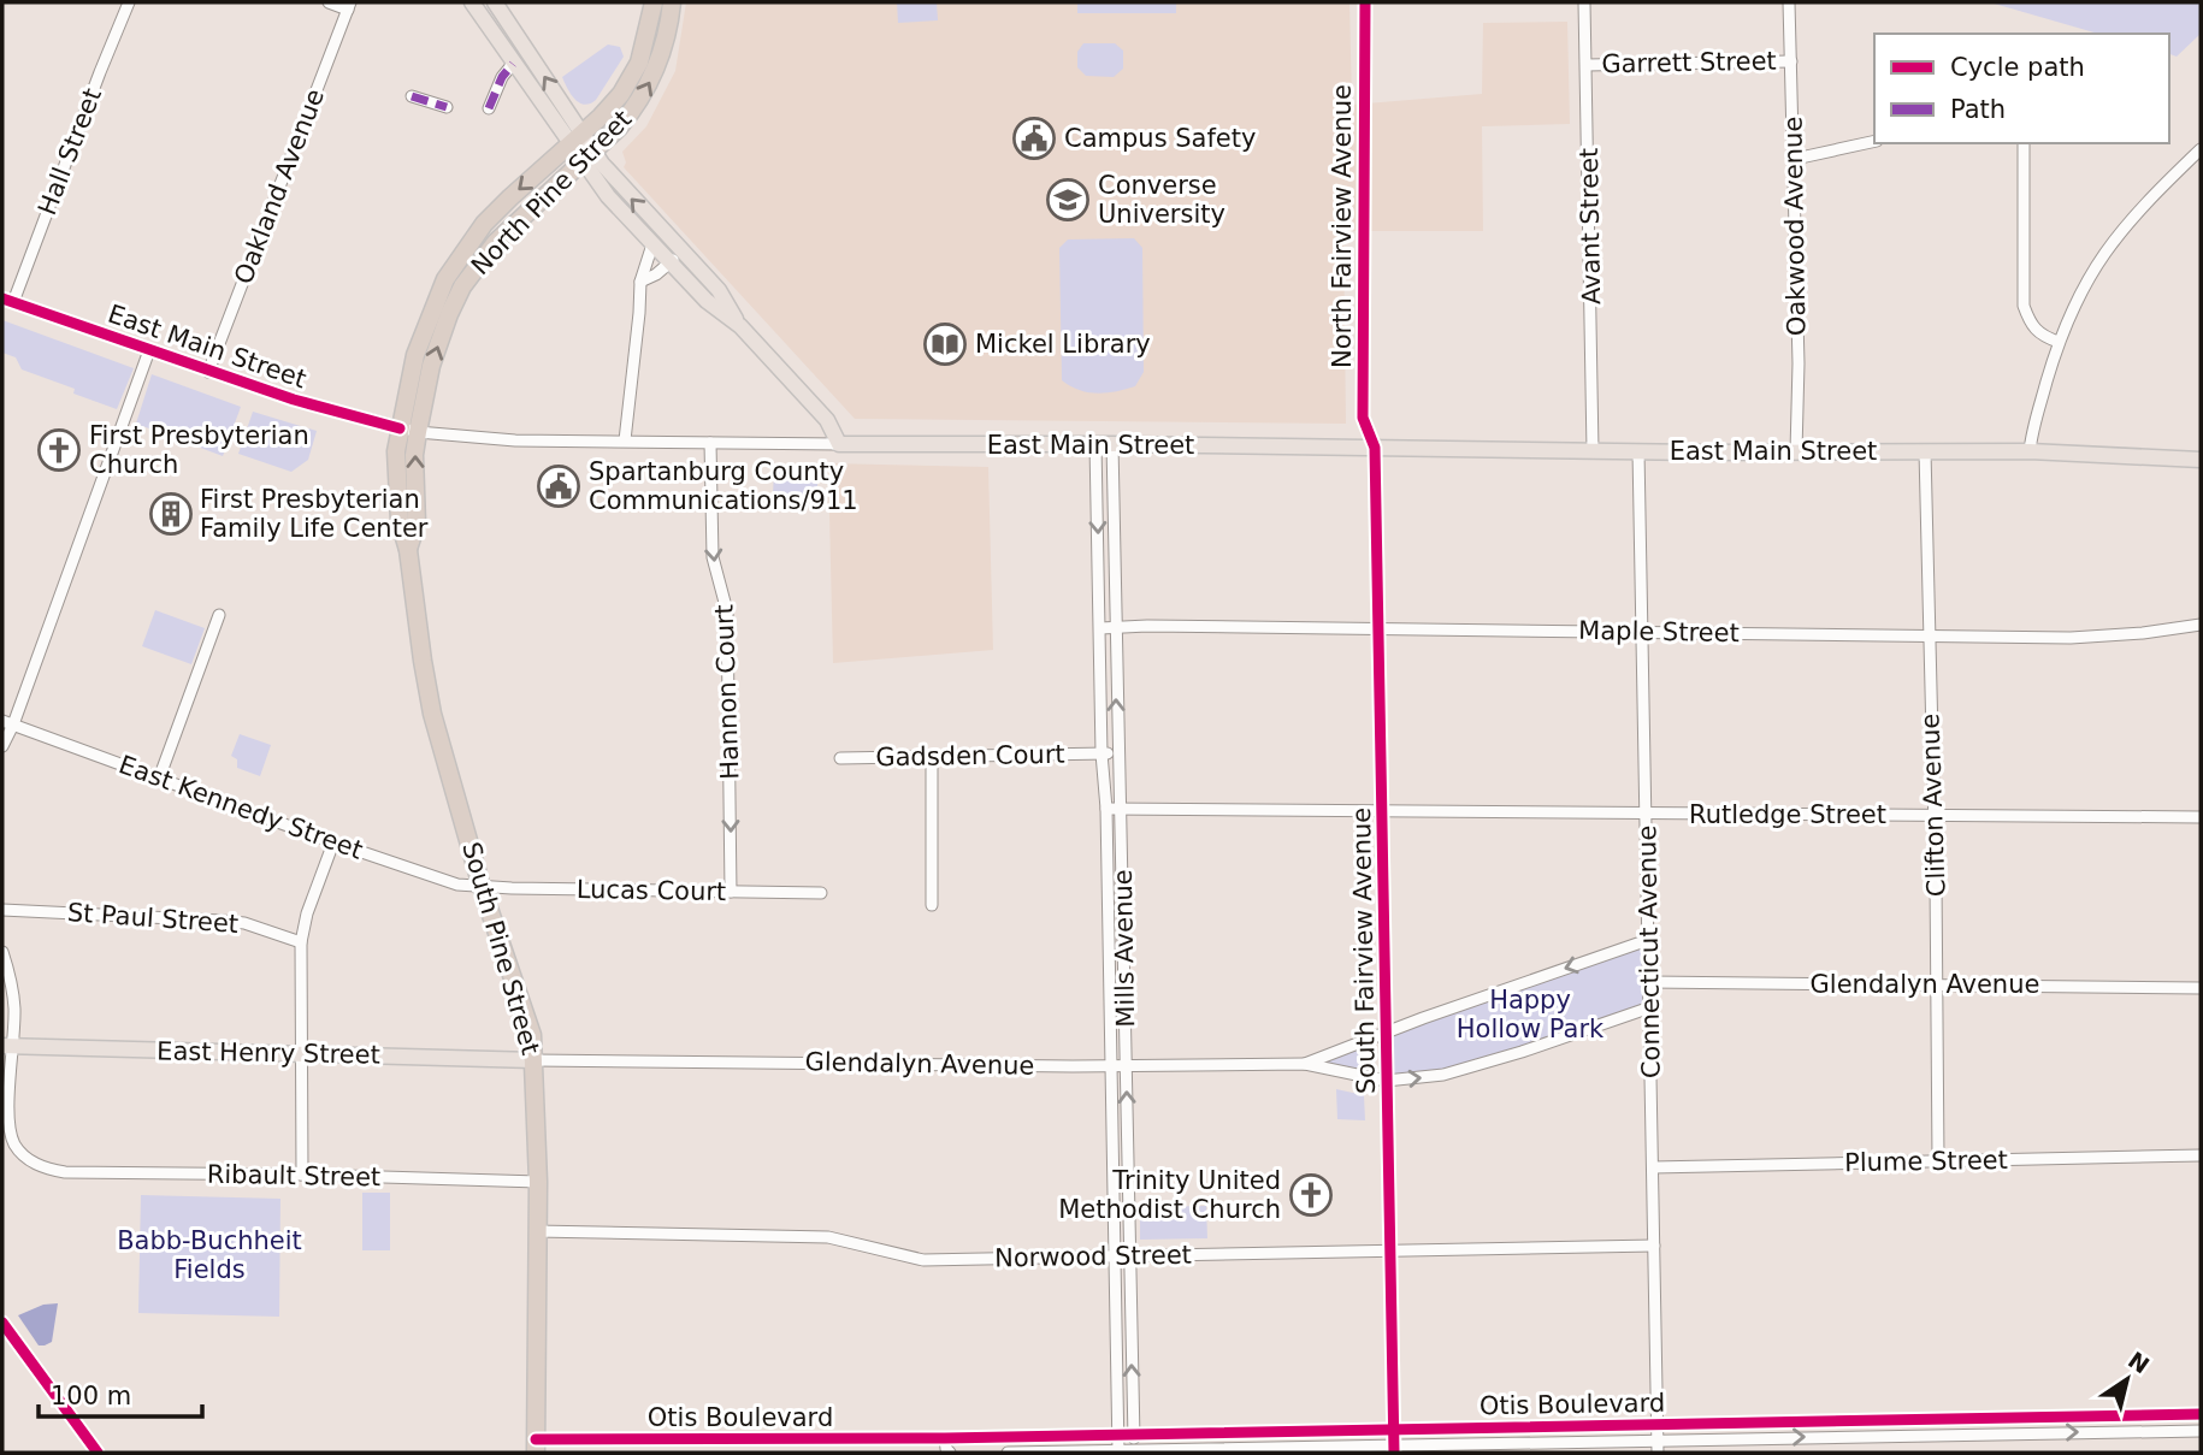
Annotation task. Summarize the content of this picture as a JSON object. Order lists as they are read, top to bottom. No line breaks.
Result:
{"streets":{"highway":["North Pine Street","South Pine Street"],"main road":["East Main Street","East Henry Street"],"street":["Garrett Street","Hall Street","Oakland Avenue","North Fairview Avenue","Avant Street","Oakwood Avenue","Maple Street","Hannon Court","Gadsden Court","Clifton Avenue","East Kennedy Street","Rutledge Street","Lucas Court","St Paul Street","Mills Avenue","South Fairview Avenue","Connecticut Avenue","Glendalyn Avenue","Plume Street","Ribault Street","Norwood Street","Otis Boulevard"]},"crossings":[["Garrett Street","Avant Street"],["Garrett Street","Oakwood Avenue"],["Hall Street","East Main Street"],["Oakland Avenue","East Main Street"],["North Pine Street","East Main Street"],["North Pine Street","South Pine Street"],["North Fairview Avenue","East Main Street"],["North Fairview Avenue","South Fairview Avenue"],["Avant Street","East Main Street"],["Oakwood Avenue","East Main Street"],["East Main Street","Hannon Court"],["East Main Street","Clifton Avenue"],["East Main Street","South Pine Street"],["East Main Street","Mills Avenue"],["East Main Street","South Fairview Avenue"],["East Main Street","Connecticut Avenue"],["Maple Street","Clifton Avenue"],["Maple Street","Mills Avenue"],["Maple Street","South Fairview Avenue"],["Maple Street","Connecticut Avenue"],["Hannon Court","Lucas Court"],["Gadsden Court","Mills Avenue"],["Clifton Avenue","Rutledge Street"],["Clifton Avenue","Glendalyn Avenue"],["Clifton Avenue","Plume Street"],["East Kennedy Street","Lucas Court"],["East Kennedy Street","South Pine Street"],["Rutledge Street","Mills Avenue"],["Rutledge Street","South Fairview Avenue"],["Rutledge Street","Connecticut Avenue"],["Lucas Court","South Pine Street"],["South Pine Street","Glendalyn Avenue"],["South Pine Street","East Henry Street"],["South Pine Street","Ribault Street"],["South Pine Street","Norwood Street"],["South Pine Street","Otis Boulevard"],["Mills Avenue","Glendalyn Avenue"],["Mills Avenue","Norwood Street"],["Mills Avenue","Otis Boulevard"],["South Fairview Avenue","Glendalyn Avenue"],["South Fairview Avenue","Norwood Street"],["South Fairview Avenue","Otis Boulevard"],["Connecticut Avenue","Glendalyn Avenue"],["Connecticut Avenue","Plume Street"],["Connecticut Avenue","Norwood Street"],["Connecticut Avenue","Otis Boulevard"],["Glendalyn Avenue","East Henry Street"],["East Henry Street","Ribault Street"]],"one_way":["Hannon Court"],"parks":["Happy Hollow Park","Babb-Buchheit Fields"],"places":{"public building":["Campus Safety","Spartanburg County Communications/911"],"school or university":["Converse University"],"library":["Mickel Library"],"church":["First Presbyterian Church","Trinity United Methodist Church"],"building":["First Presbyterian Family Life Center"]},"legend":["Cycle path","Path"],"scale_bar":"100 m","north":"top right"}
